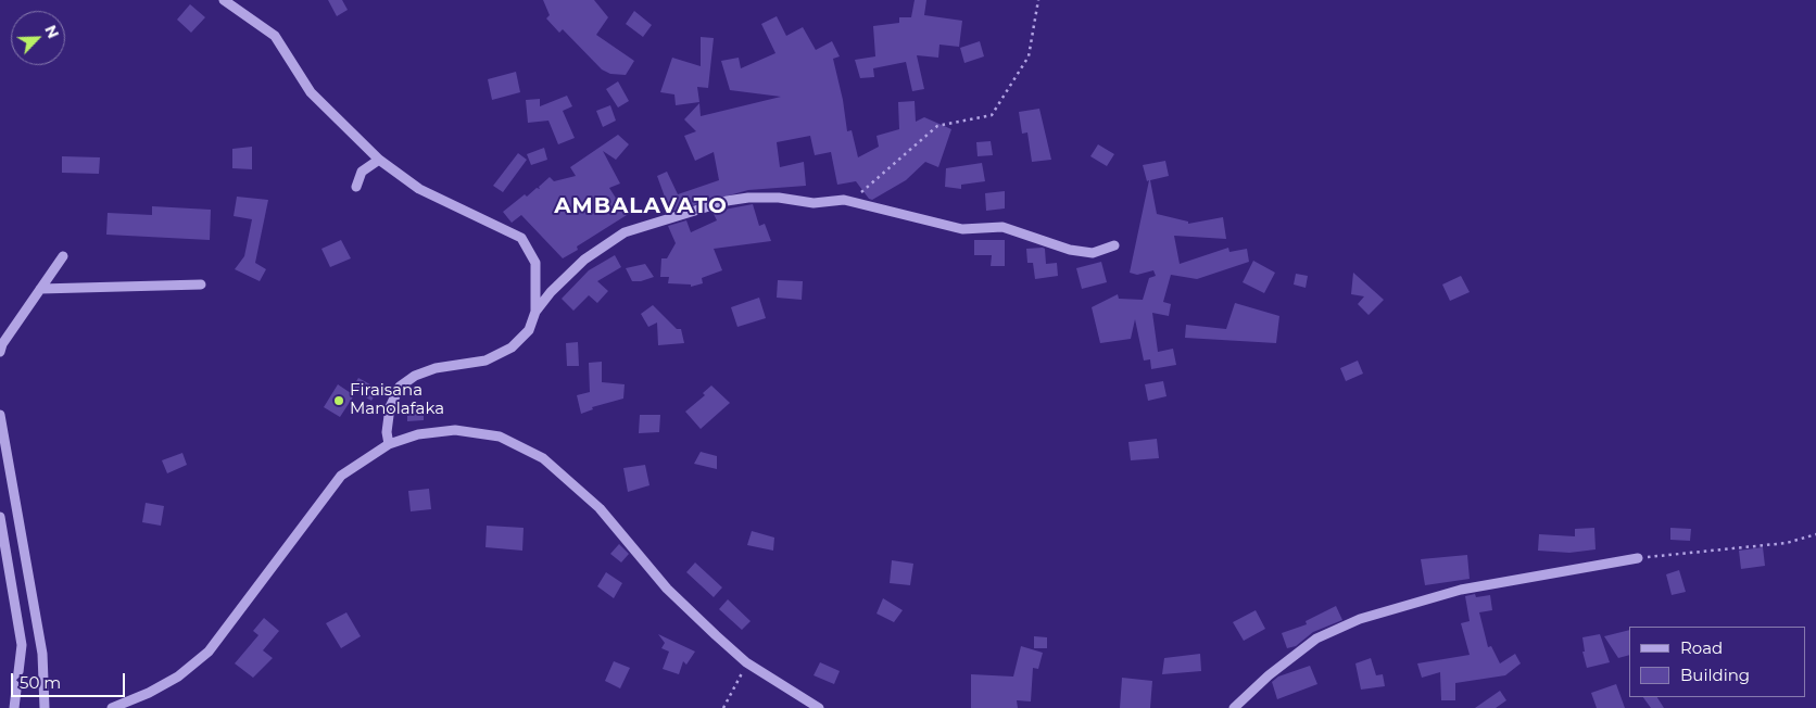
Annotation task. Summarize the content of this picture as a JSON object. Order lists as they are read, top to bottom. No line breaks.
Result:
{"districts":["AMBALAVATO"],"places":["Firaisana Manolafaka"],"legend":["Road","Building"],"scale_bar":"50 m","north":"top right"}
